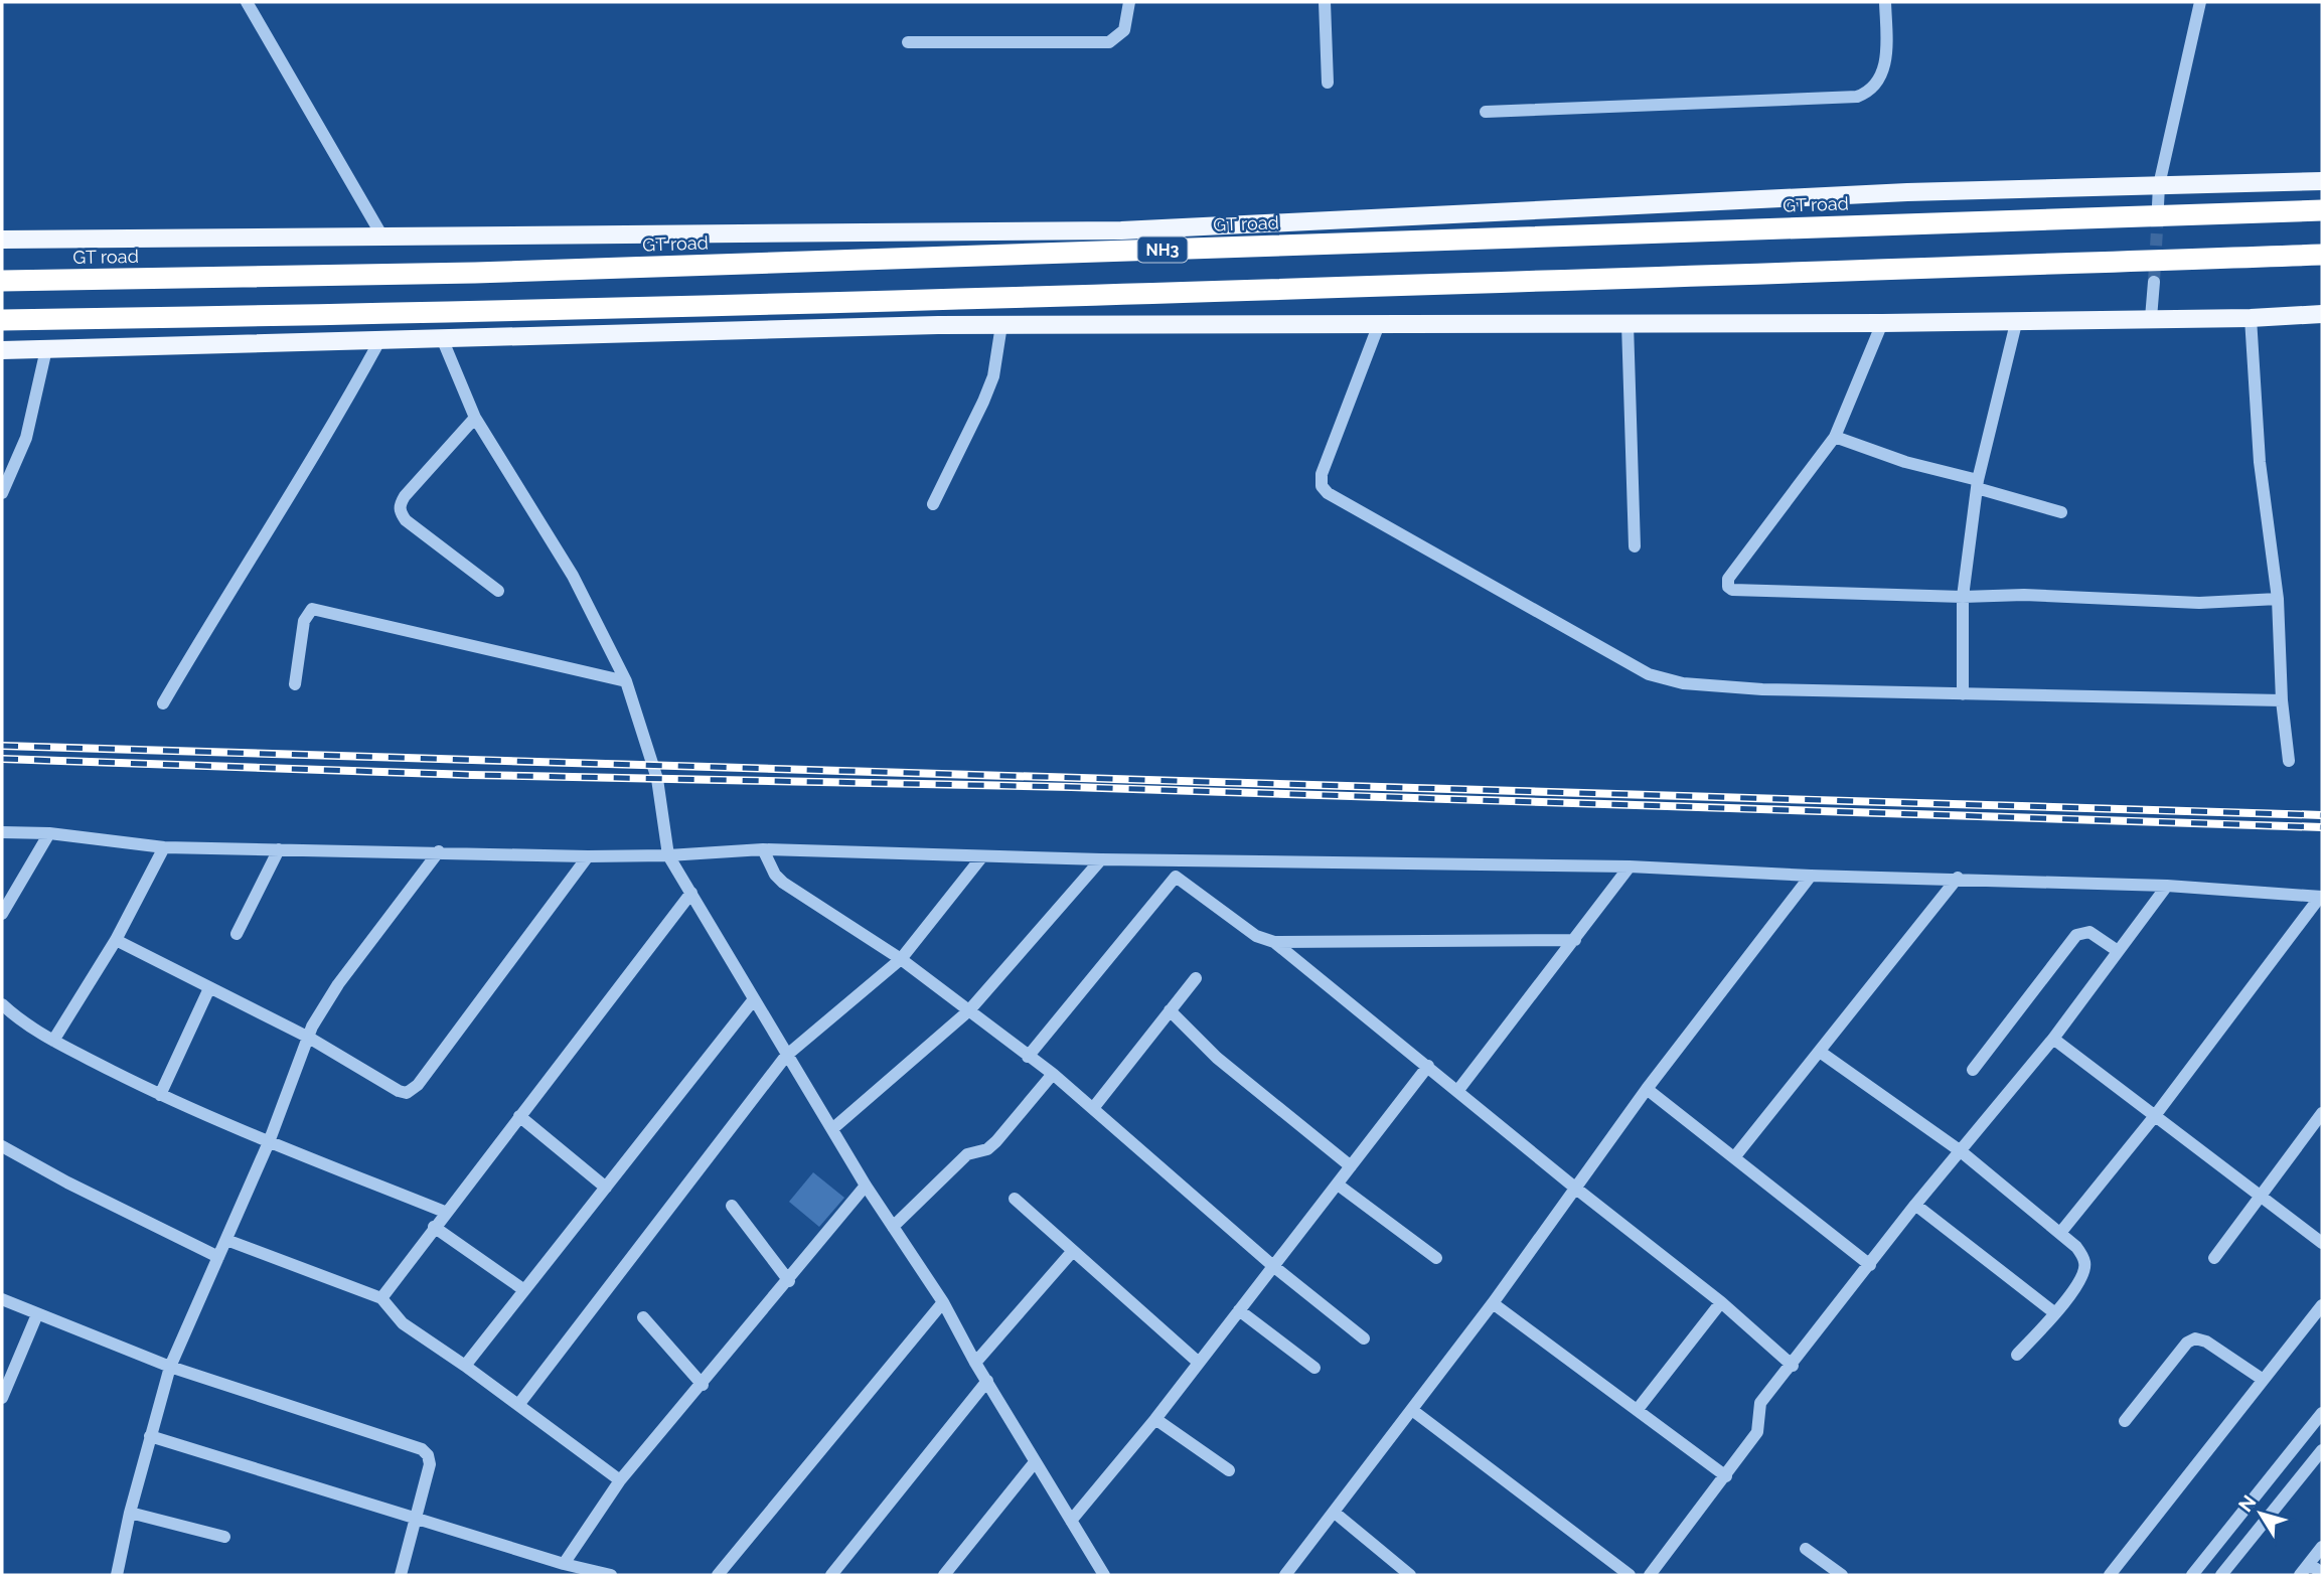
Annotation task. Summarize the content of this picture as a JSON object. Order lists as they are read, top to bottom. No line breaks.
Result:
{"streets":{"highway":["GT road","NH3"]},"north":"top left"}
